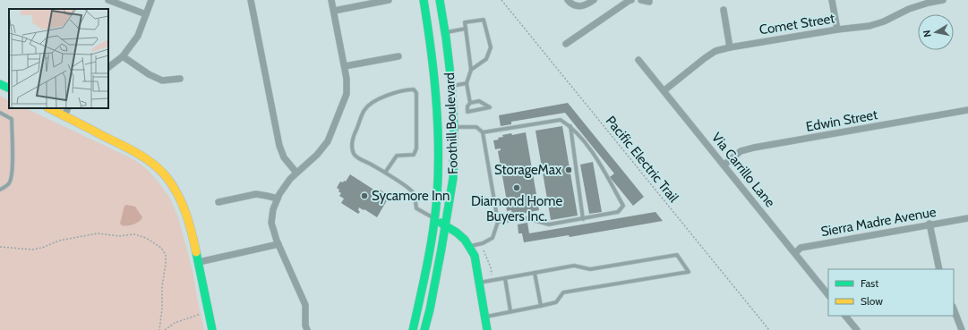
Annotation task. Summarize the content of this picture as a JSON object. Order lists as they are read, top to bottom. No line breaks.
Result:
{"streets":{"main road":["Foothill Boulevard"],"street":["Comet Street","Edwin Street","Via Carrillo Lane","Sierra Madre Avenue"],"path":["Pacific Electric Trail"]},"crossings":[["Comet Street","Via Carrillo Lane"],["Edwin Street","Via Carrillo Lane"],["Via Carrillo Lane","Sierra Madre Avenue"]],"places":["StorageMax","Diamond Home Buyers Inc.","Sycamore Inn"],"legend":["Fast","Slow"],"north":"left"}
